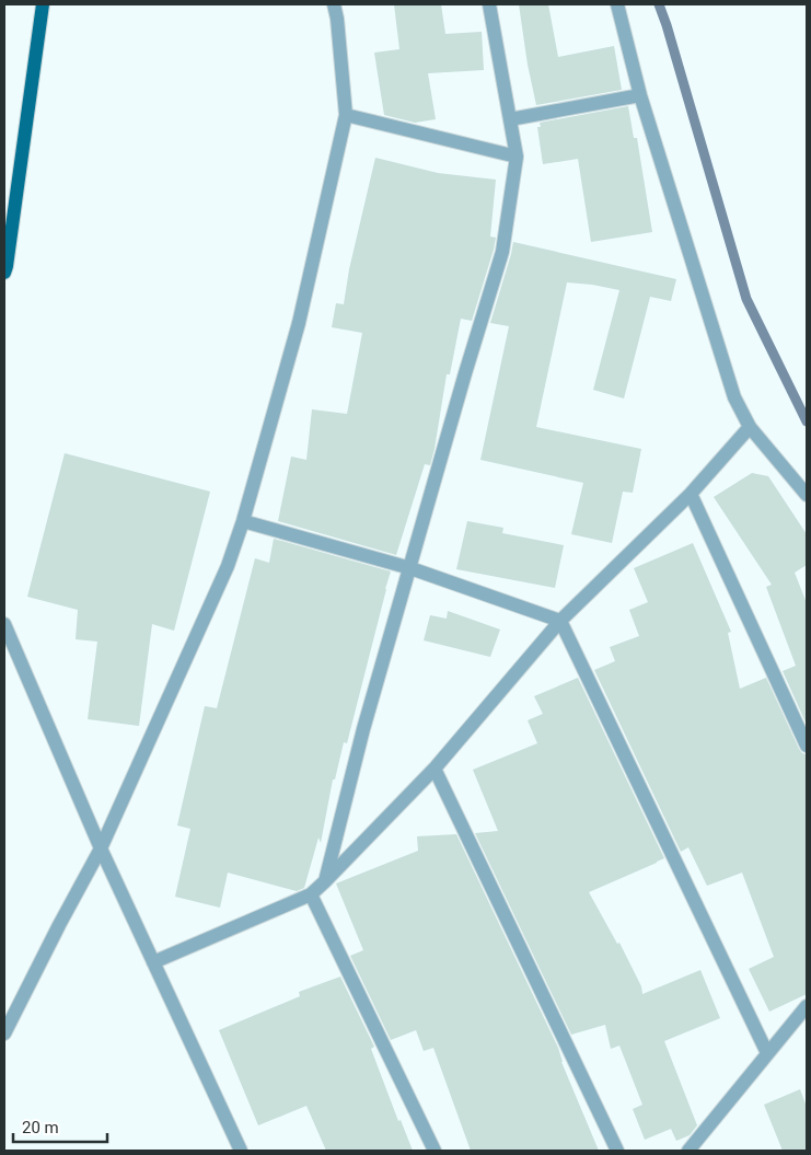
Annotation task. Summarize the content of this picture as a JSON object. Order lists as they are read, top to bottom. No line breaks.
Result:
{"scale_bar":"20 m"}
